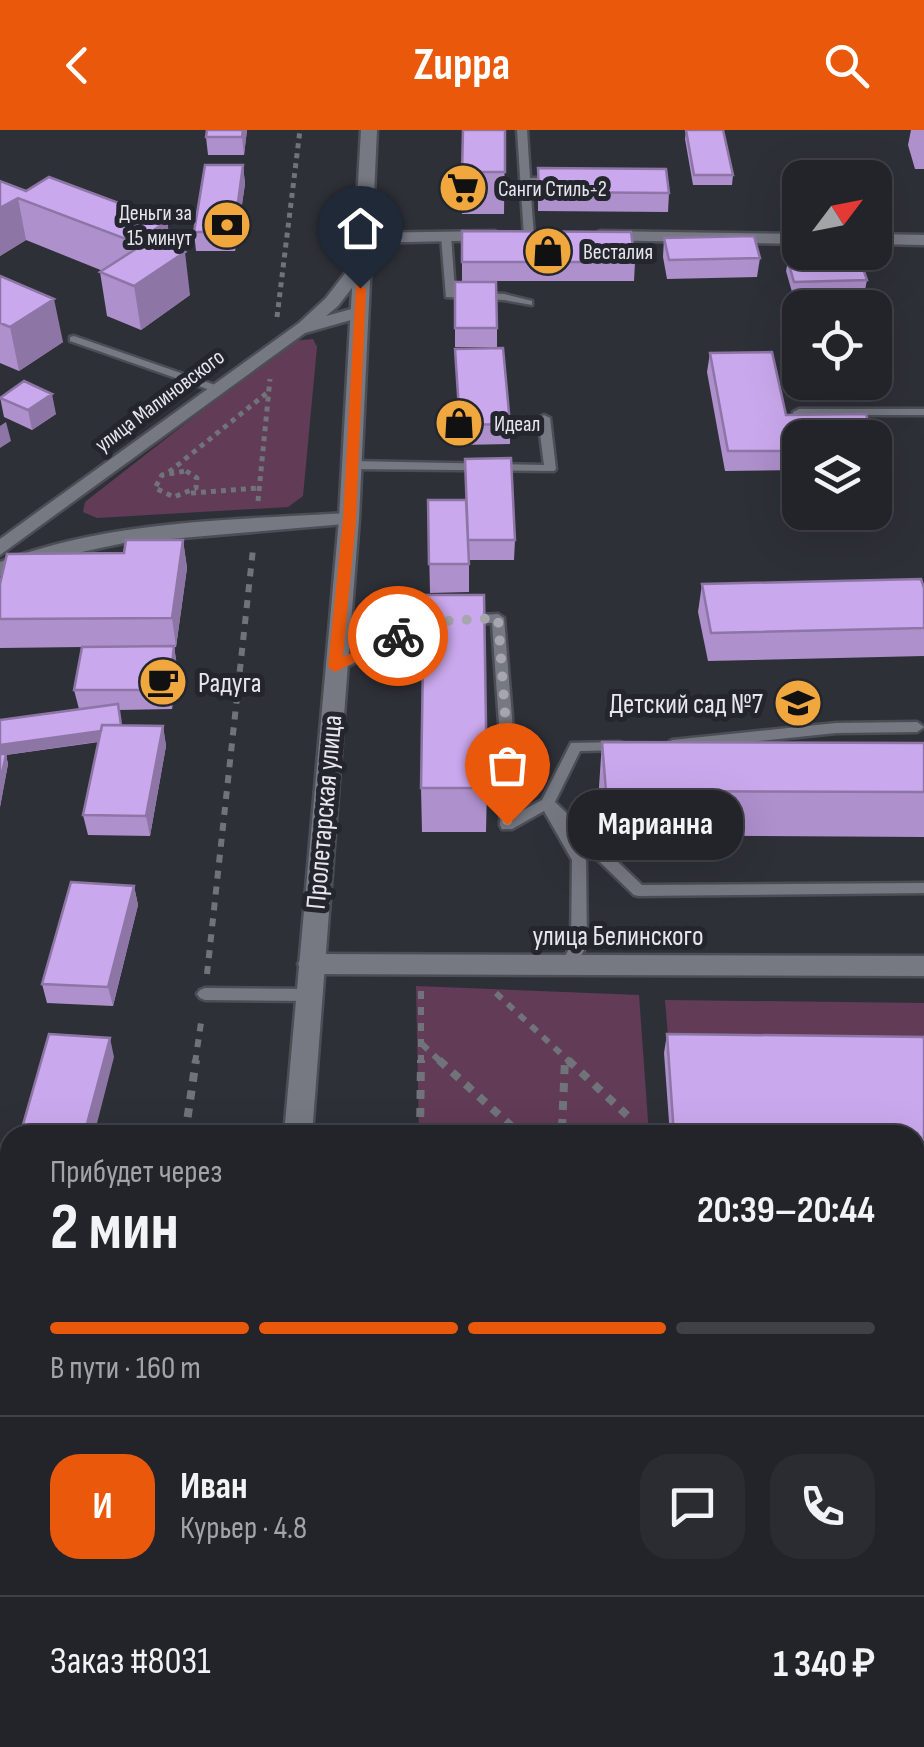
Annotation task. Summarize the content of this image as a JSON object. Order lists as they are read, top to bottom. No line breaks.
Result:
{"streets":{"street":["улица Малиновского","Пролетарская улица","улица Белинского"]},"crossings":[["улица Малиновского","Пролетарская улица"],["Пролетарская улица","улица Белинского"]],"places":{"supermarket":["Санги Стиль-2"],"bank":["Деньги за 15 минут"],"shop":["Весталия","Идеал"],"cafe":["Радуга"],"school or university":["Детский сад №7"],"other":["Марианна"]},"north":"top right","page":{"header":"Zuppa","bubble":"Марианна","heading":["2 мин","Прибудет через","20:39–20:44"],"panel":["Иван","Курьер · 4.8","Заказ #8031","1 340 ₽"],"bar":"В пути · 160 m","round":"И"}}
